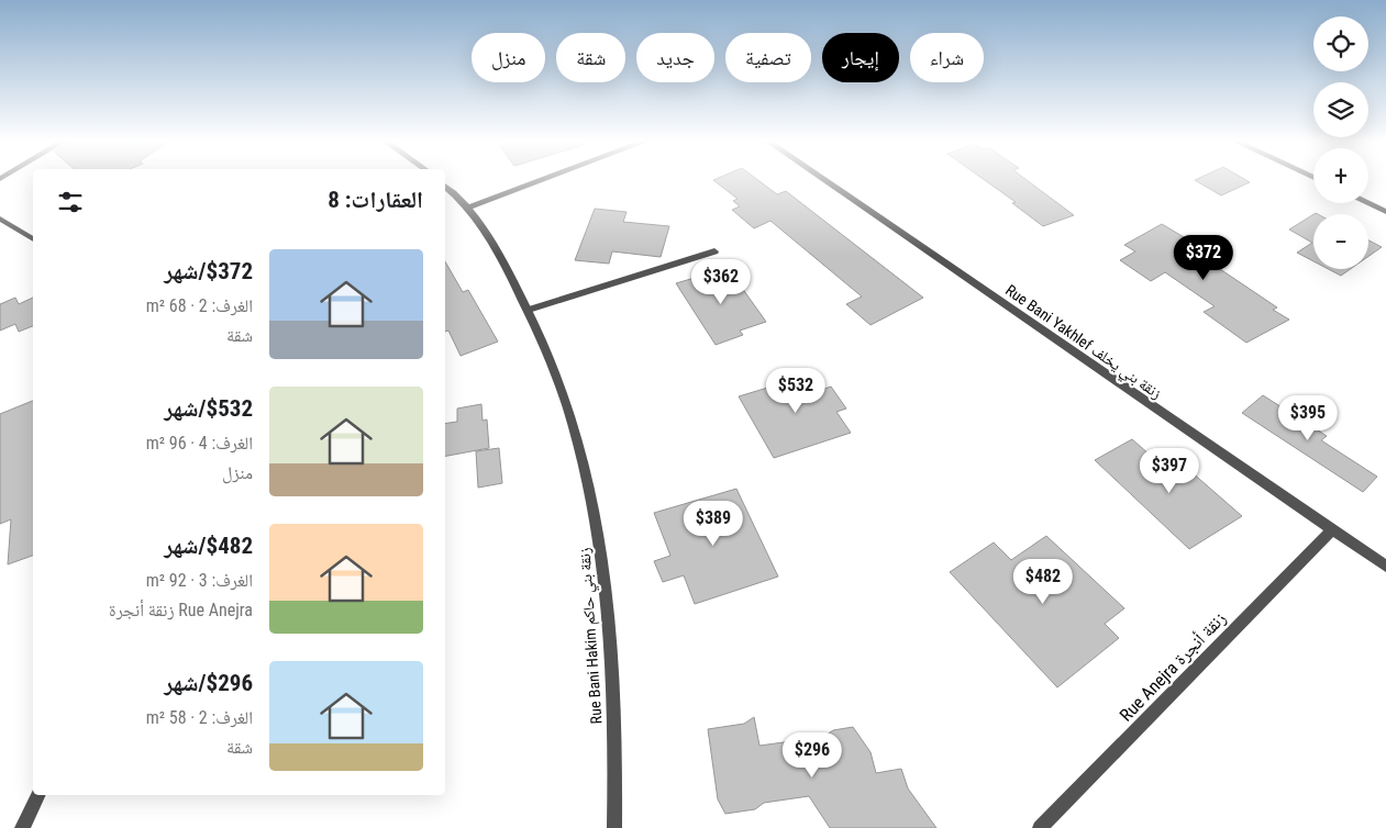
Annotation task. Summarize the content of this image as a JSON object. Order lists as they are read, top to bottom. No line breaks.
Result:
{"streets":{"street":["Rue Bani Yakhlef زنقة بني يخلف","Rue Bani Hakim زنقة بني حاكم","Rue Anejra زنقة أنجرة"]},"crossings":[["Rue Bani Yakhlef زنقة بني يخلف","Rue Anejra زنقة أنجرة"]],"page":{"map_buttons":["+","−"],"chip":["شراء","إيجار","تصفية","جديد","شقة","منزل"],"heading":"العقارات: 8","price":["$372","$362","$532","$395","$397","$389","$482","$296"],"list":[{"name":"$372/شهر","note":"الغرف: 2 · 68 m² · شقة"},{"name":"$532/شهر","note":"الغرف: 4 · 96 m² · منزل"},{"name":"$482/شهر","note":"الغرف: 3 · 92 m² · Rue Anejra زنقة أنجرة"},{"name":"$296/شهر","note":"الغرف: 2 · 58 m² · شقة"}]}}
